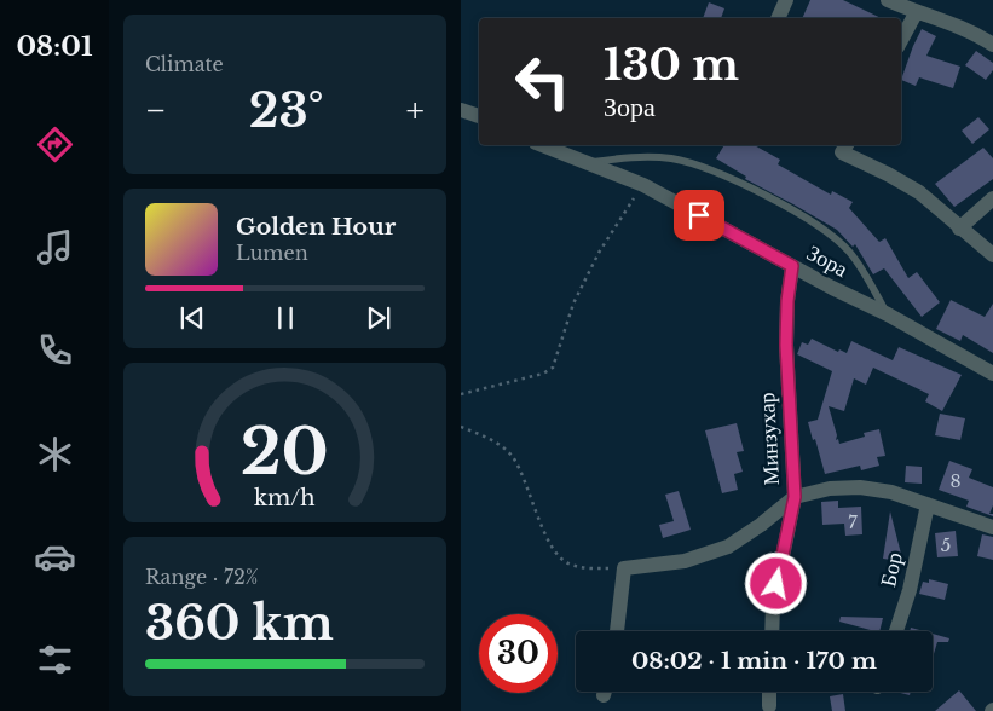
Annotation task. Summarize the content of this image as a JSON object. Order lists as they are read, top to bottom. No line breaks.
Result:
{"streets":{"street":["Зора","Минзухар","Бор"]},"crossings":[["Зора","Минзухар"]],"house_numbers":["8","7","5"],"page":{"tabs":"08:01","tile":["Climate",["Range · 72%","360 km"]],"turn":["130 m","Зора"],"heat":["−","23°","+"],"song":["Golden Hour","Lumen"],"limit":"30","trip":"08:02 · 1 min · 170 m","gauge":["20","km/h"]}}
